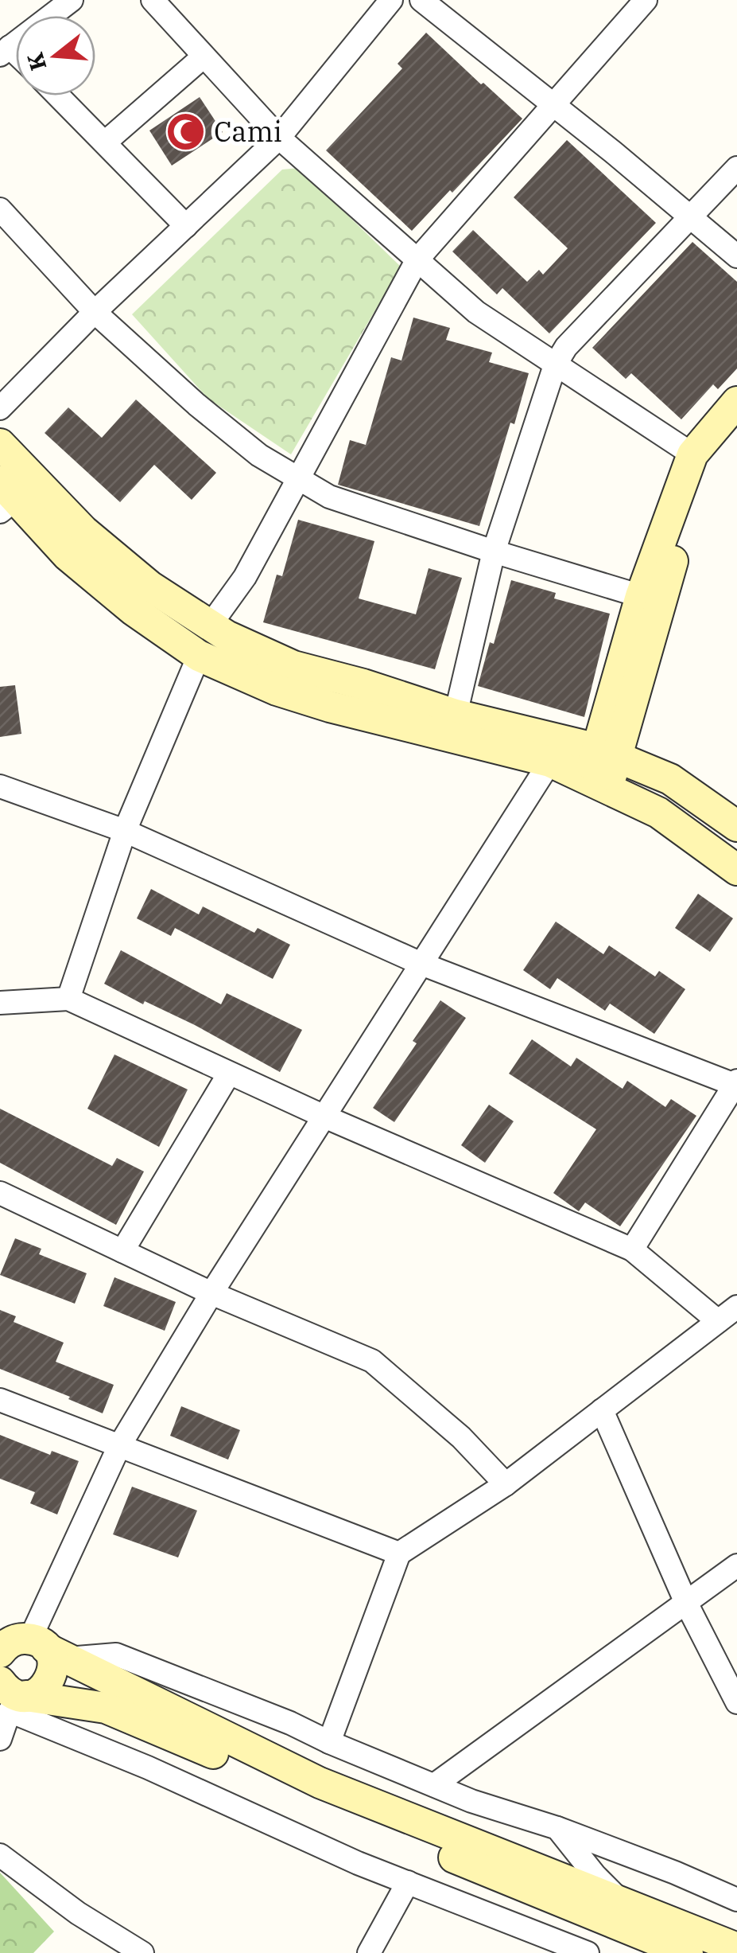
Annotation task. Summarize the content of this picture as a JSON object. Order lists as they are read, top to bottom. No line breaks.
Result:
{"places":{"mosque":["Cami"]},"north":"left"}
